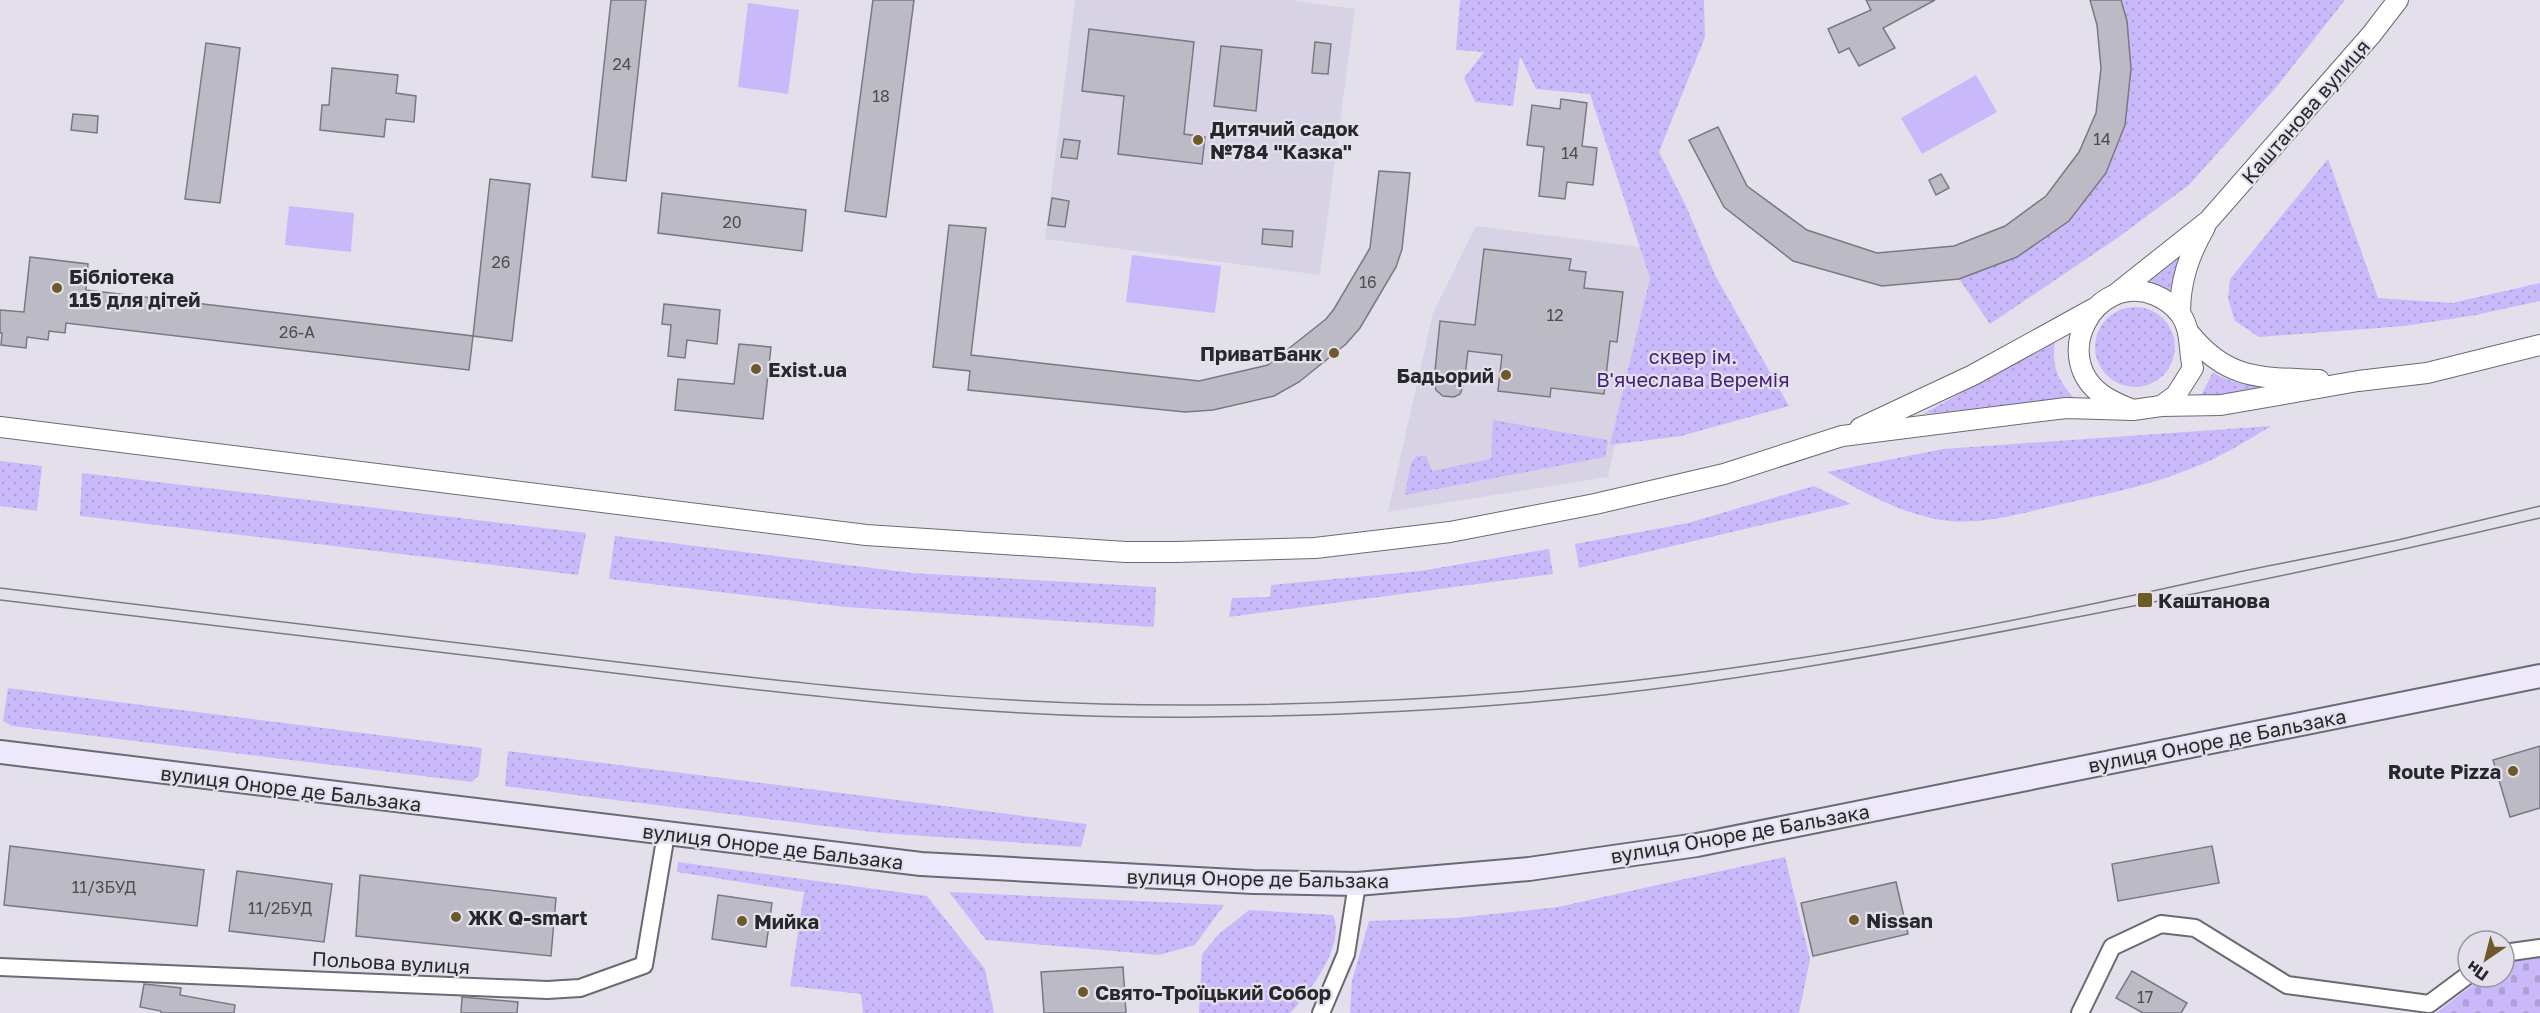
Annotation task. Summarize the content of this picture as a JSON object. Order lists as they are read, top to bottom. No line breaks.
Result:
{"streets":{"main road":["вулиця Оноре де Бальзака"],"street":["Каштанова вулиця","Польова вулиця"]},"crossings":[["вулиця Оноре де Бальзака","Польова вулиця"]],"parks":["сквер ім. В'ячеслава Веремія"],"places":{"other":["Дитячий садок №784 \"Казка\"","Бібліотека 115 для дітей","ПриватБанк","Exist.ua","Бадьорий","Route Pizza","ЖК Q-smart","Nissan","Мийка","Свято-Троїцький Собор"],"transit":["Каштанова"]},"house_numbers":["24","18","14","14","20","26","16","12","26-А","11/3БУД","11/2БУД","17"],"north":"bottom left"}
